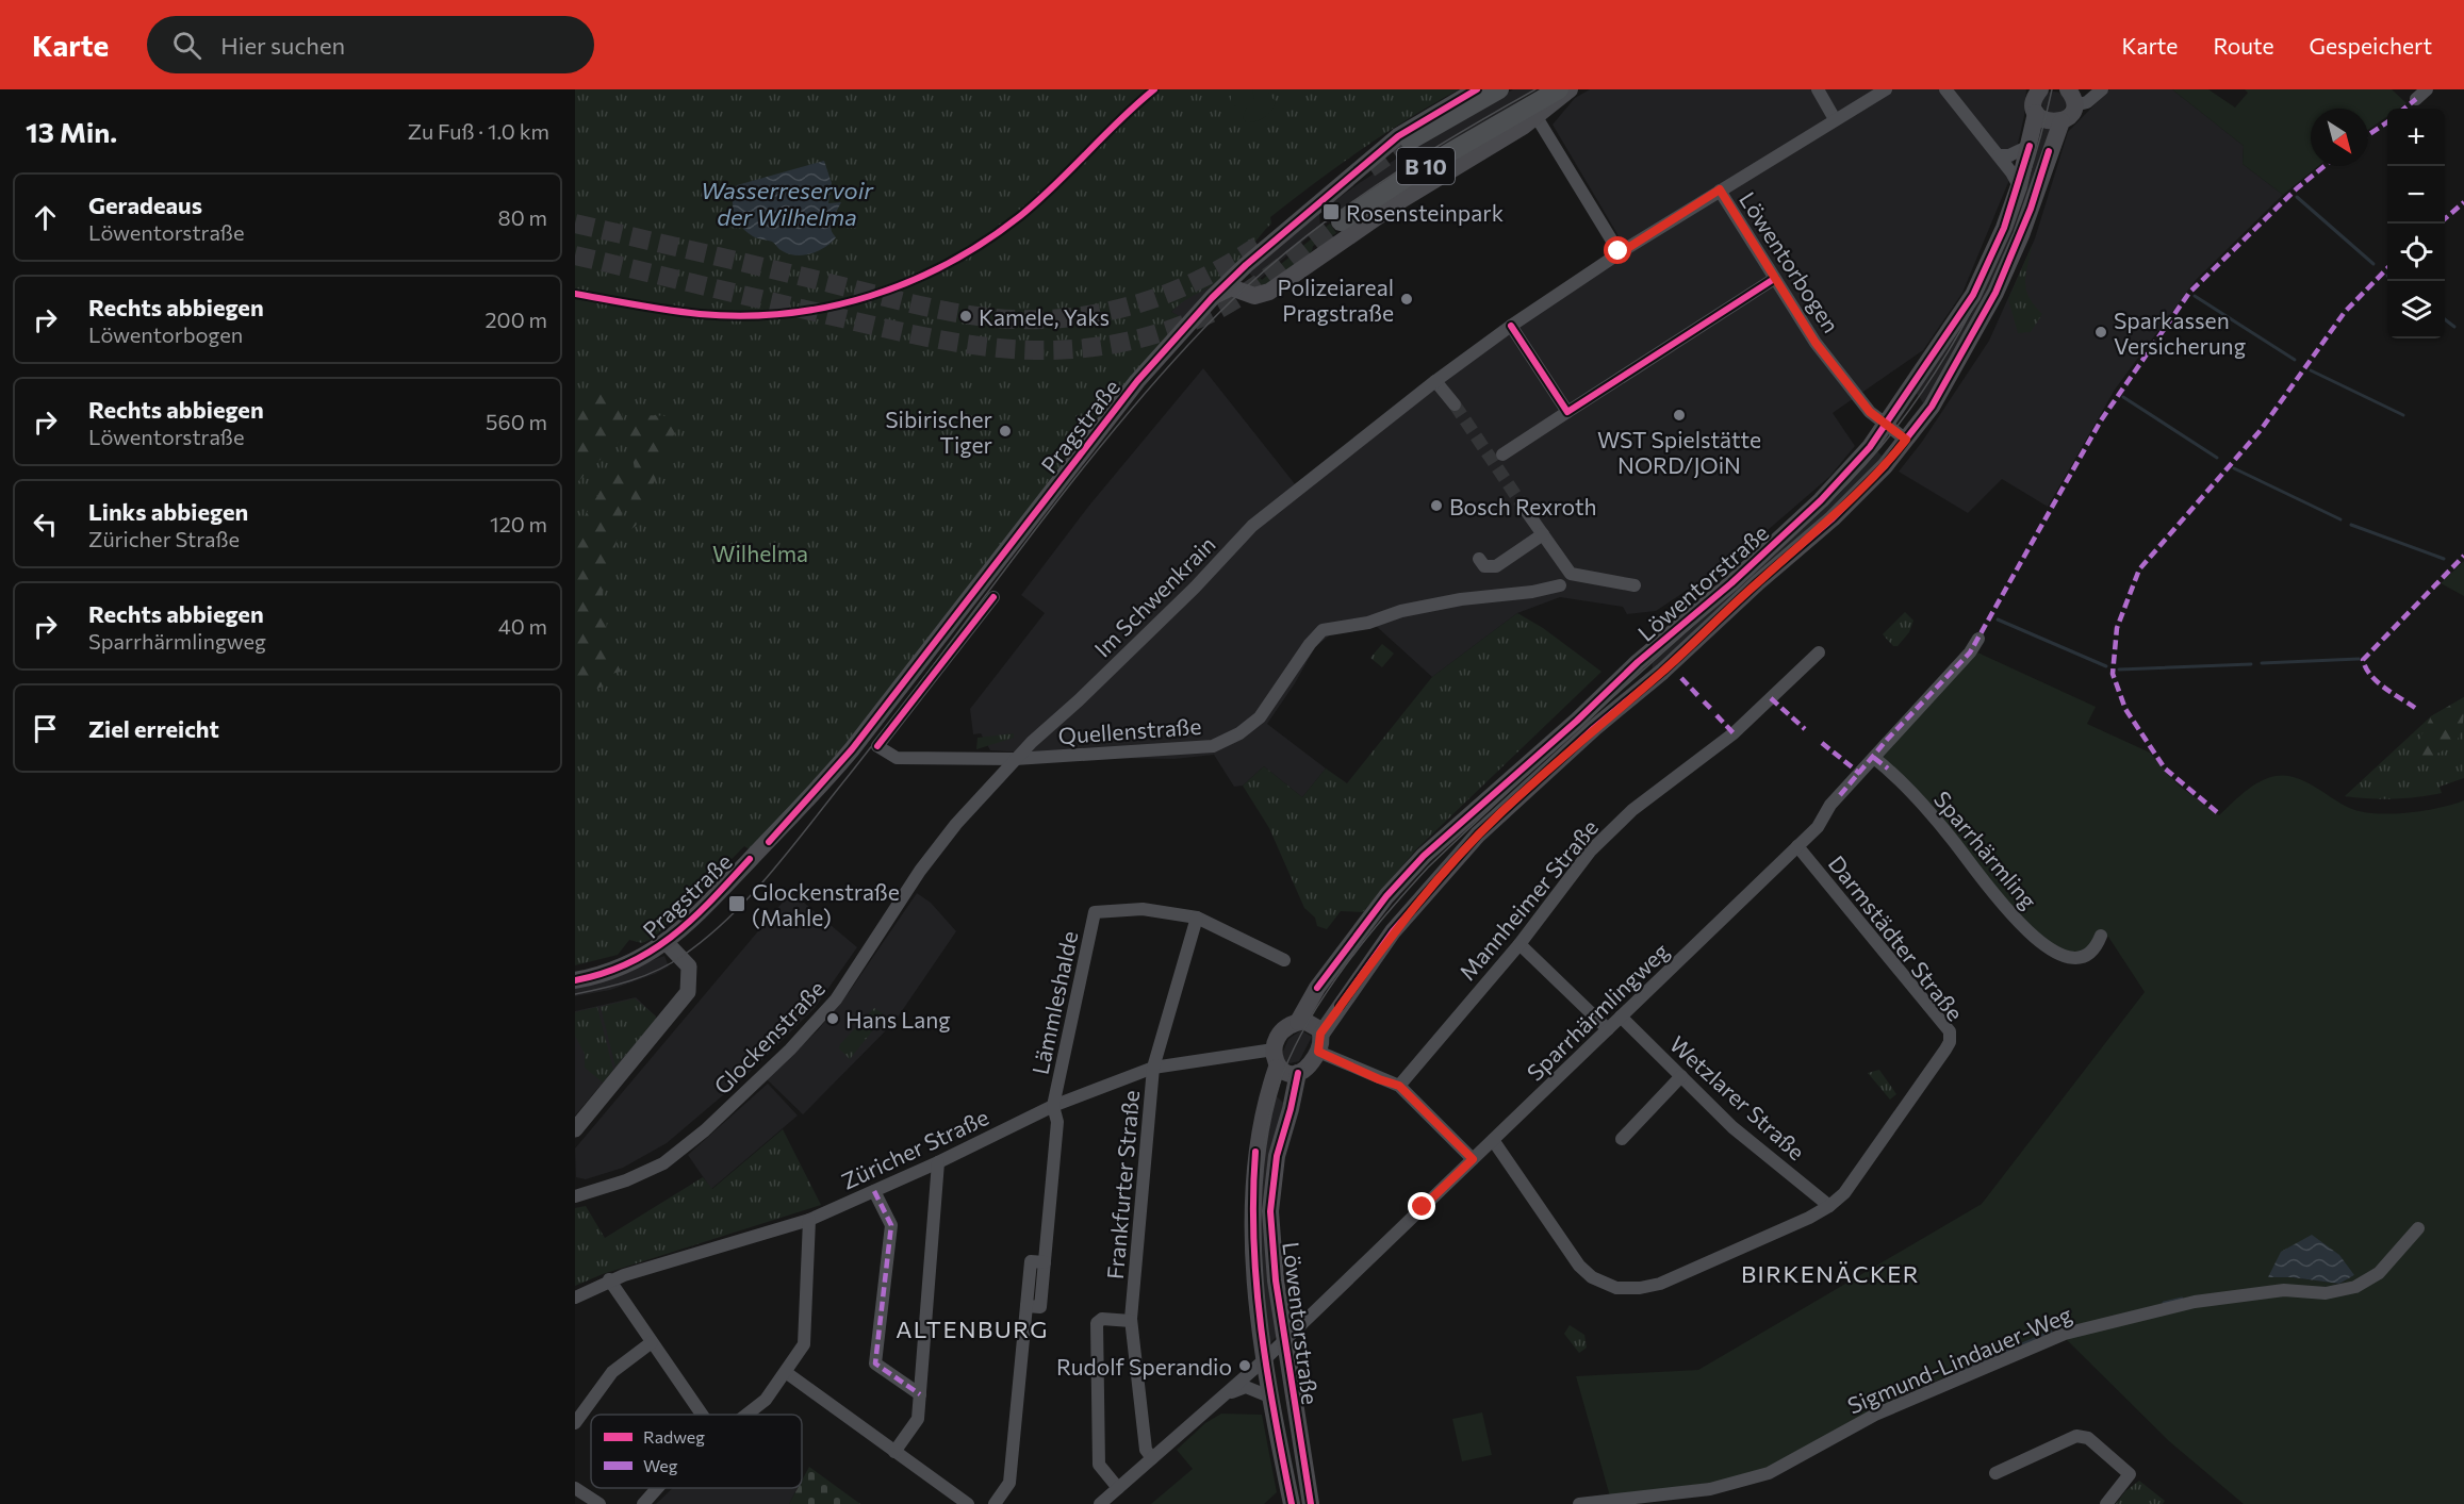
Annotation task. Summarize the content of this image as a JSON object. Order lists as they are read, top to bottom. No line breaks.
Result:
{"streets":{"main road":["B 10","Pragstraße","Löwentorstraße"],"street":["Löwentorbogen","Im Schwenkrain","Quellenstraße","Sparrhärmling","Mannheimer Straße","Darmstädter Straße","Lämmleshalde","Sparrhärmlingweg","Glockenstraße","Wetzlarer Straße","Züricher Straße","Frankfurter Straße","Sigmund-Lindauer-Weg"]},"crossings":[["Löwentorbogen","Löwentorstraße"],["Löwentorstraße","Sparrhärmlingweg"],["Löwentorstraße","Züricher Straße"],["Im Schwenkrain","Quellenstraße"],["Im Schwenkrain","Glockenstraße"],["Quellenstraße","Glockenstraße"],["Sparrhärmling","Sparrhärmlingweg"],["Darmstädter Straße","Sparrhärmlingweg"],["Darmstädter Straße","Wetzlarer Straße"],["Lämmleshalde","Züricher Straße"],["Lämmleshalde","Frankfurter Straße"],["Sparrhärmlingweg","Wetzlarer Straße"],["Sparrhärmlingweg","Frankfurter Straße"],["Züricher Straße","Frankfurter Straße"]],"districts":["BIRKENÄCKER","ALTENBURG"],"water":["Wasserreservoir der Wilhelma"],"parks":["Wilhelma"],"places":{"transit":["Rosensteinpark","Glockenstraße (Mahle)"],"other":["Polizeiareal Pragstraße","Kamele, Yaks","Sparkassen Versicherung","WST Spielstätte NORD/JOiN","Sibirischer Tiger","Bosch Rexroth","Hans Lang","Rudolf Sperandio"]},"legend":["Radweg","Weg"],"north":"bottom right","page":{"header":"Karte","search":"Hier suchen","nav":["Karte","Route","Gespeichert"],"heading":["13 Min.","Zu Fuß · 1.0 km"],"map_buttons":["+","−"],"list":[["Geradeaus","Löwentorstraße","80 m"],["Rechts abbiegen","Löwentorbogen","200 m"],["Rechts abbiegen","Löwentorstraße","560 m"],["Links abbiegen","Züricher Straße","120 m"],["Rechts abbiegen","Sparrhärmlingweg","40 m"],"Ziel erreicht"]}}
